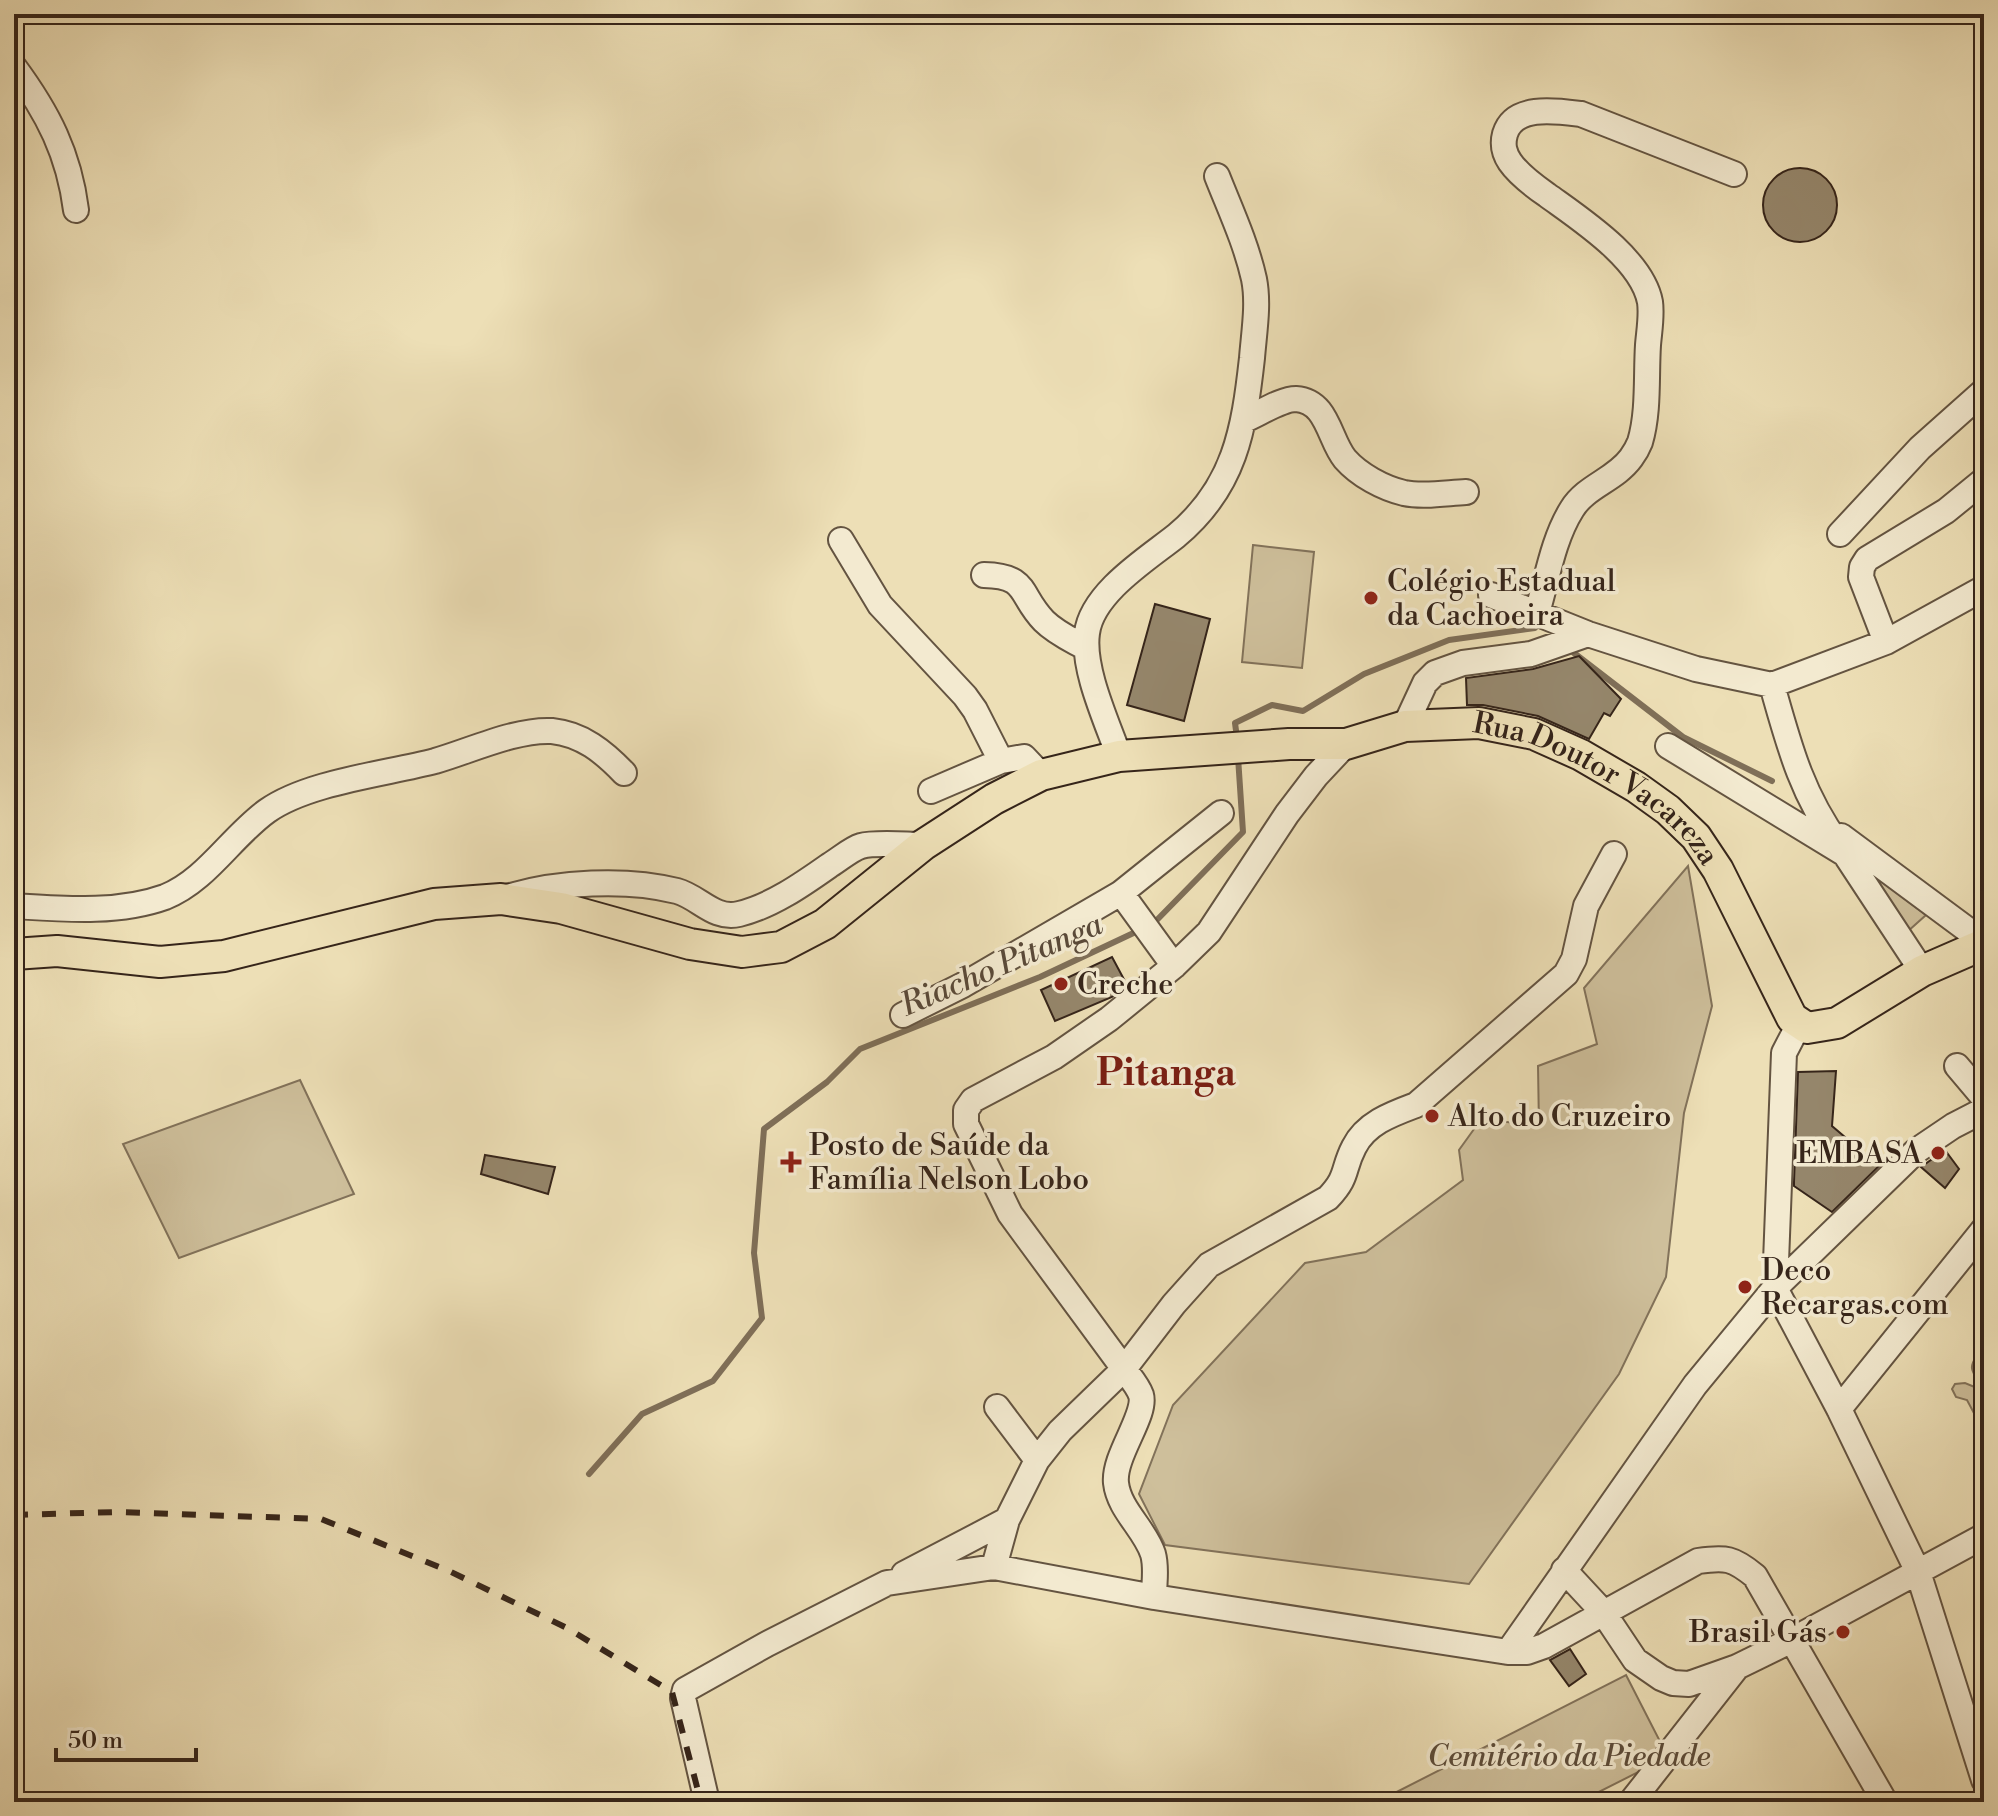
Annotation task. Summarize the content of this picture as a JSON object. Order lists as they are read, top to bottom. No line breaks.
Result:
{"streets":{"main road":["Rua Doutor Vacareza"]},"districts":["Pitanga"],"water":["Riacho Pitanga"],"parks":["Cemitério da Piedade"],"places":{"other":["Colégio Estadual da Cachoeira","Creche","Alto do Cruzeiro","EMBASA","Deco Recargas.com","Brasil Gás"],"health":["Posto de Saúde da Família Nelson Lobo"]},"scale_bar":"50 m"}
